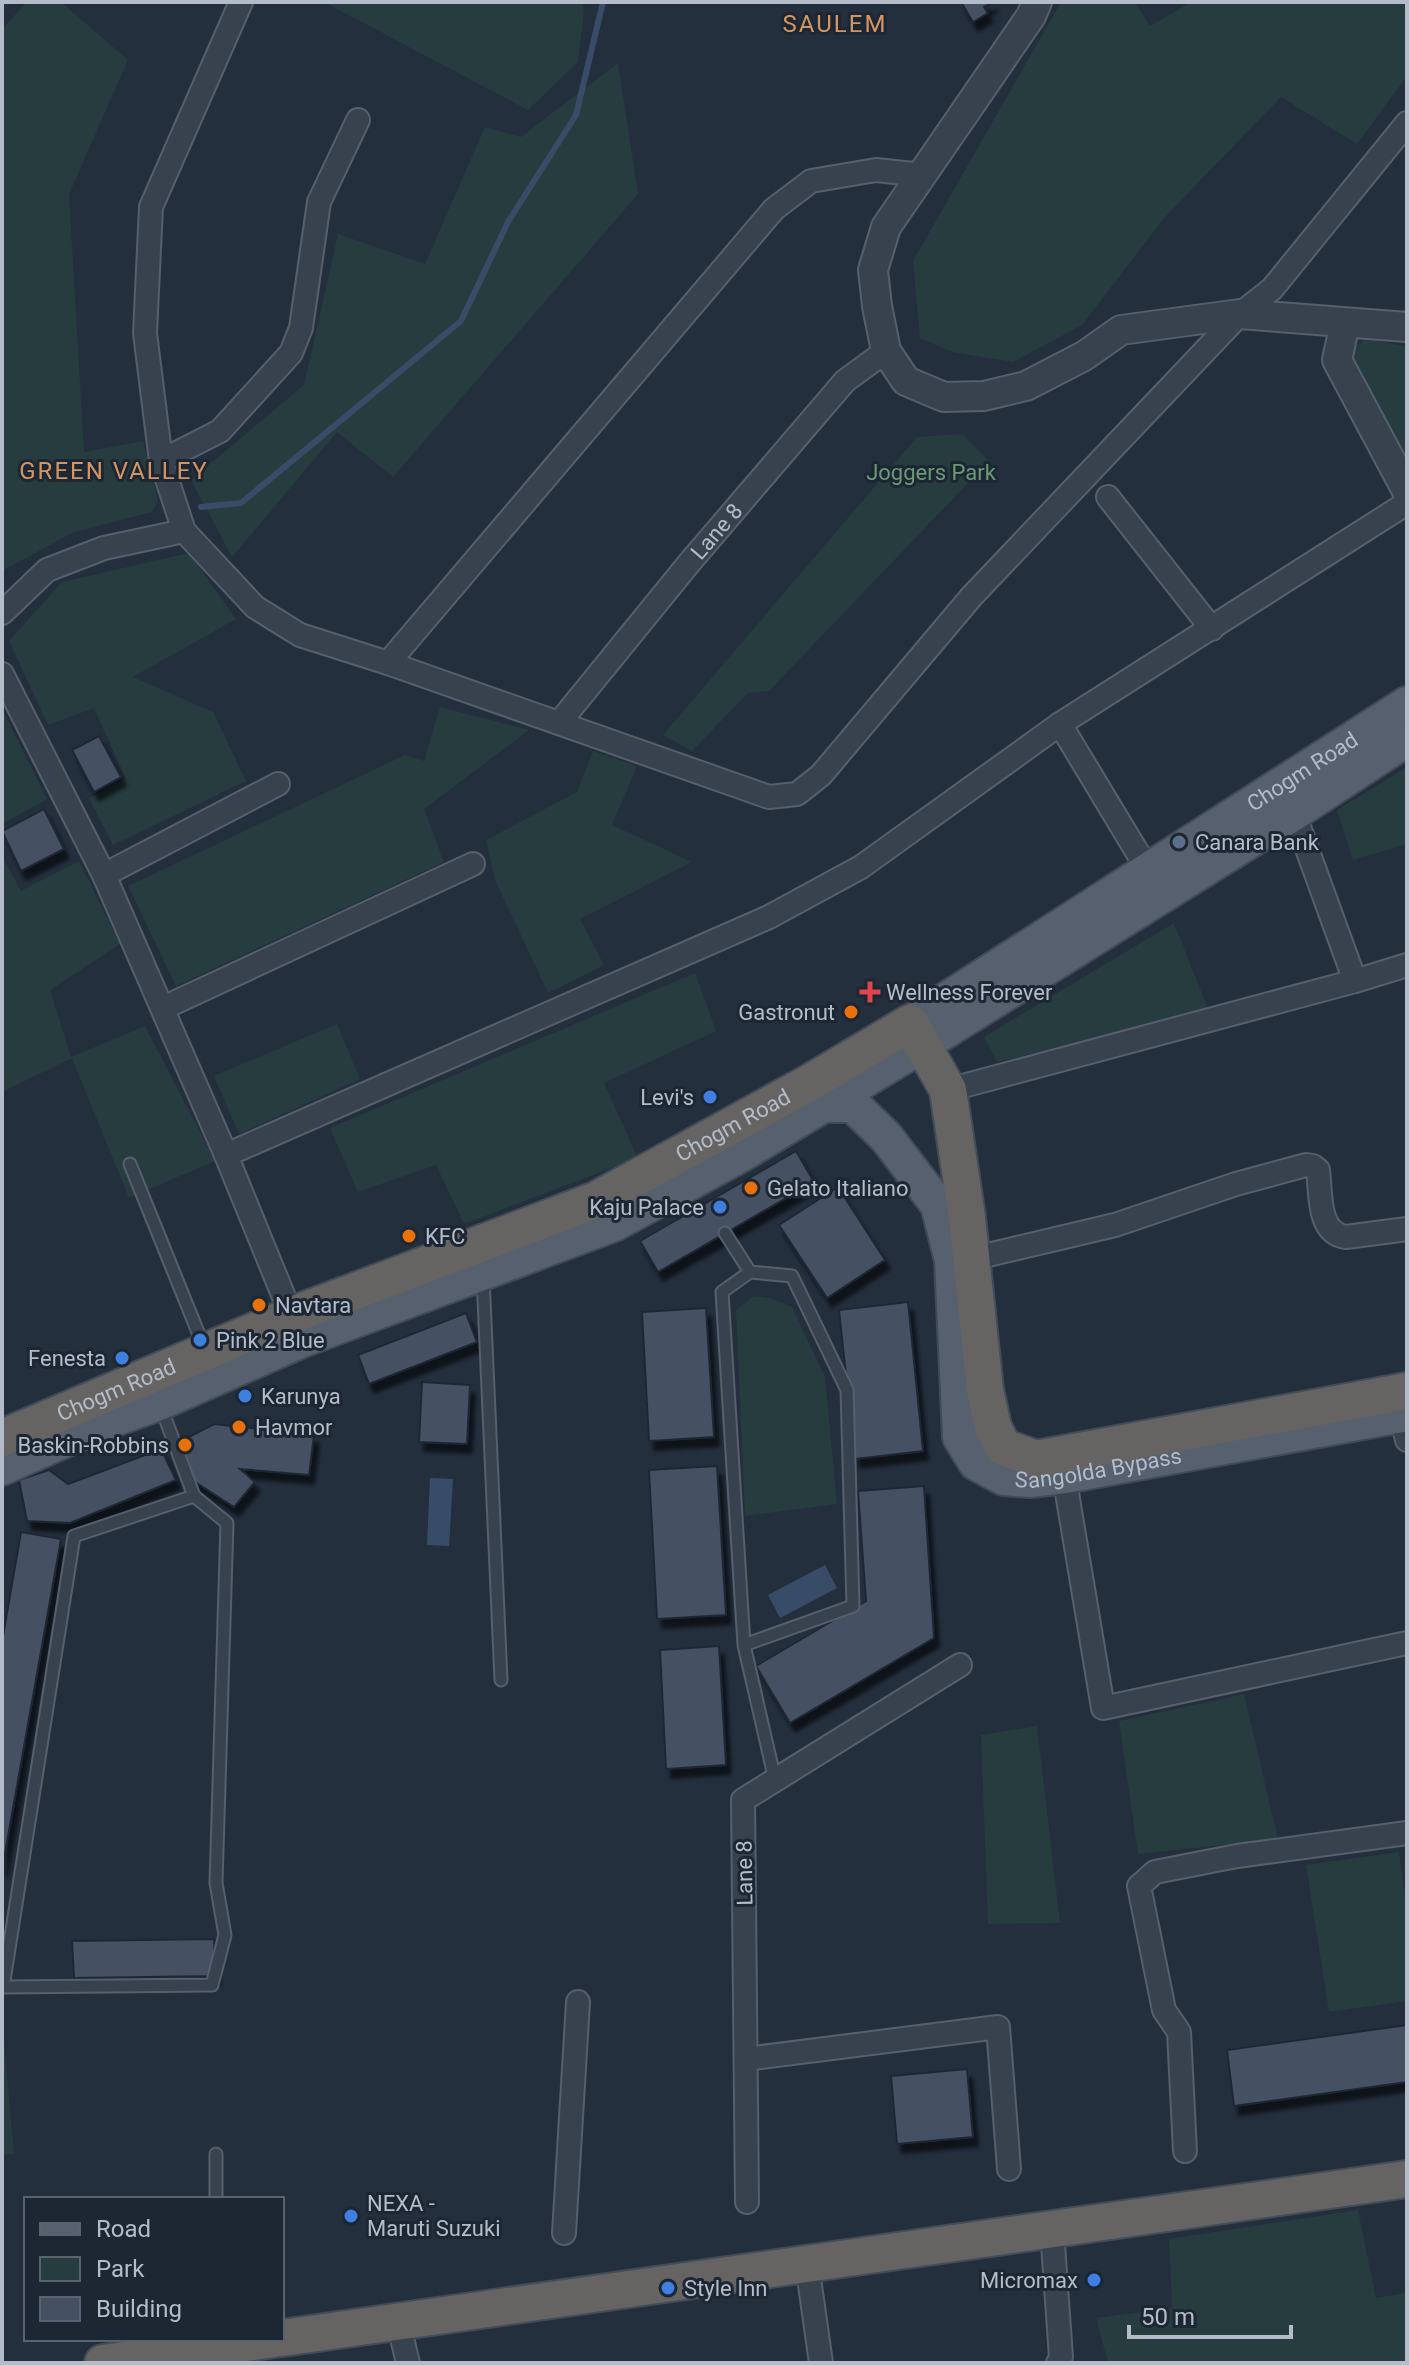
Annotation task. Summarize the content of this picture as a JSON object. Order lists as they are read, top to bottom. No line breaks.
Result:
{"streets":{"highway":["Chogm Road","Sangolda Bypass"],"street":["Lane 8"]},"crossings":[["Chogm Road","Sangolda Bypass"]],"districts":["SAULEM","GREEN VALLEY"],"parks":["Joggers Park"],"places":{"other":["Canara Bank","Gastronut","Levi's","Gelato Italiano","Kaju Palace","KFC","Navtara","Pink 2 Blue","Fenesta","Karunya","Havmor","Baskin-Robbins","NEXA - Maruti Suzuki","Micromax","Style Inn"],"health":["Wellness Forever"]},"legend":["Road","Park","Building"],"scale_bar":"50 m"}
